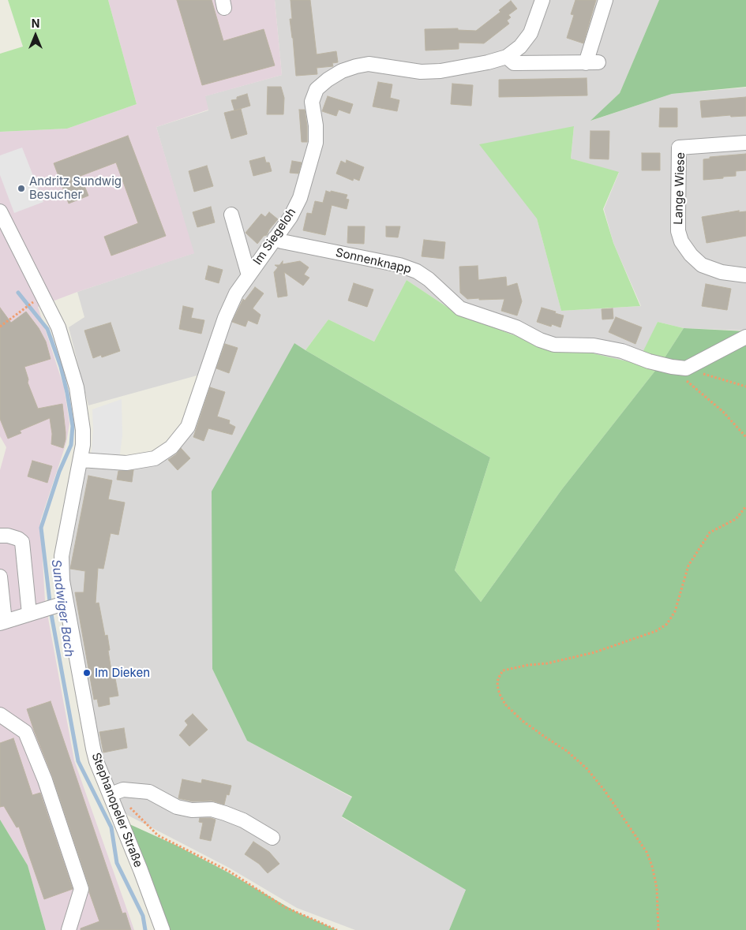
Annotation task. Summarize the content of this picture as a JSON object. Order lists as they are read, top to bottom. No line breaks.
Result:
{"streets":{"street":["Lange Wiese","Im Siegeloh","Sonnenknapp","Stephanopeler Straße"]},"crossings":[["Im Siegeloh","Sonnenknapp"],["Im Siegeloh","Stephanopeler Straße"]],"water":["Sundwiger Bach"],"places":["Andritz Sundwig Besucher","Im Dieken"],"north":"top"}
